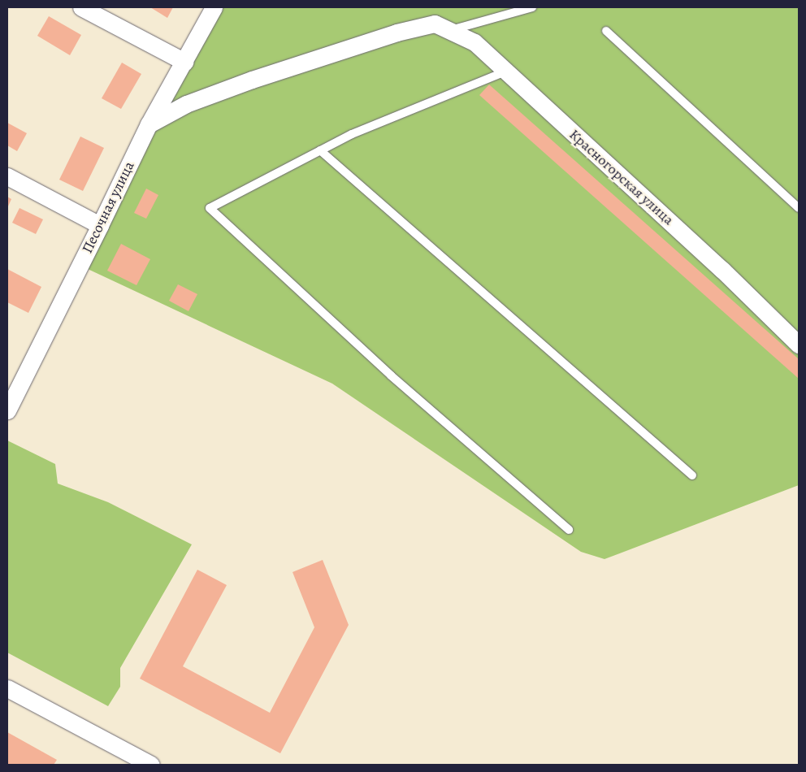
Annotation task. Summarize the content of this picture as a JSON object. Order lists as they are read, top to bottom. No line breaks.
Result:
{"streets":{"street":["Красногорская улица","Песочная улица"]}}
